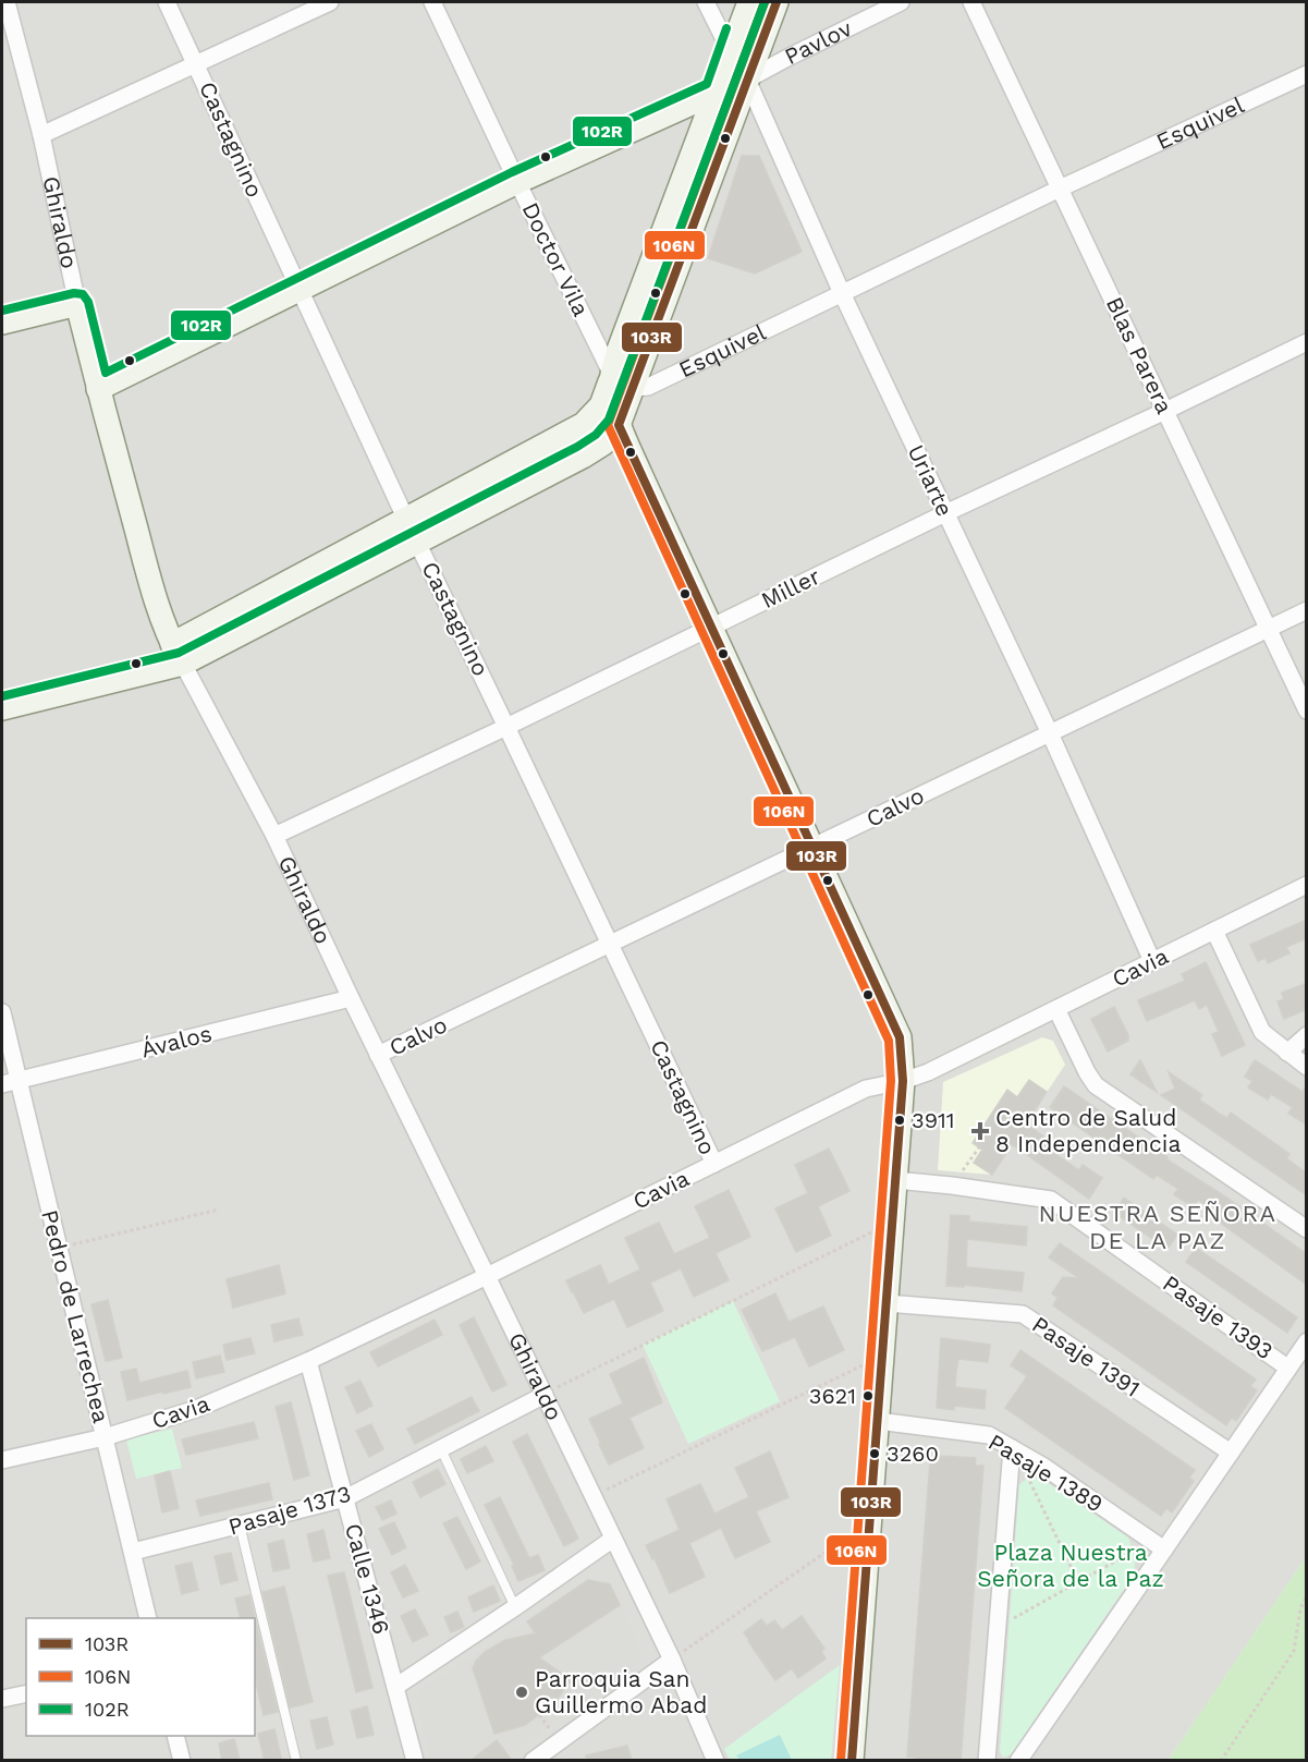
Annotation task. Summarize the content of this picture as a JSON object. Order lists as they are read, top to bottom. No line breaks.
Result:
{"streets":{"street":["Pavlov","Esquivel","Castagnino","Ghiraldo","Doctor Vila","Blas Parera","Uriarte","Miller","Calvo","Cavia","Ávalos","Pedro de Larrechea","Pasaje 1393","Pasaje 1391","Pasaje 1389","Pasaje 1373","Calle 1346"]},"crossings":[["Pavlov","Castagnino"],["Pavlov","Ghiraldo"],["Pavlov","Doctor Vila"],["Pavlov","Uriarte"],["Esquivel","Blas Parera"],["Esquivel","Uriarte"],["Castagnino","Miller"],["Castagnino","Calvo"],["Castagnino","Cavia"],["Ghiraldo","Miller"],["Ghiraldo","Calvo"],["Ghiraldo","Cavia"],["Ghiraldo","Ávalos"],["Ghiraldo","Pasaje 1373"],["Blas Parera","Miller"],["Blas Parera","Calvo"],["Uriarte","Miller"],["Uriarte","Calvo"],["Uriarte","Cavia"],["Cavia","Pedro de Larrechea"],["Cavia","Calle 1346"],["Ávalos","Pedro de Larrechea"],["Pedro de Larrechea","Pasaje 1373"],["Pasaje 1373","Calle 1346"]],"districts":["NUESTRA SEÑORA DE LA PAZ"],"parks":["Plaza Nuestra Señora de la Paz"],"places":{"other":["3911","3621","3260","Parroquia San Guillermo Abad"],"health":["Centro de Salud 8 Independencia"]},"lines":["transit line 103R","transit line 106N","transit line 102R"],"legend":["103R","106N","102R"]}
